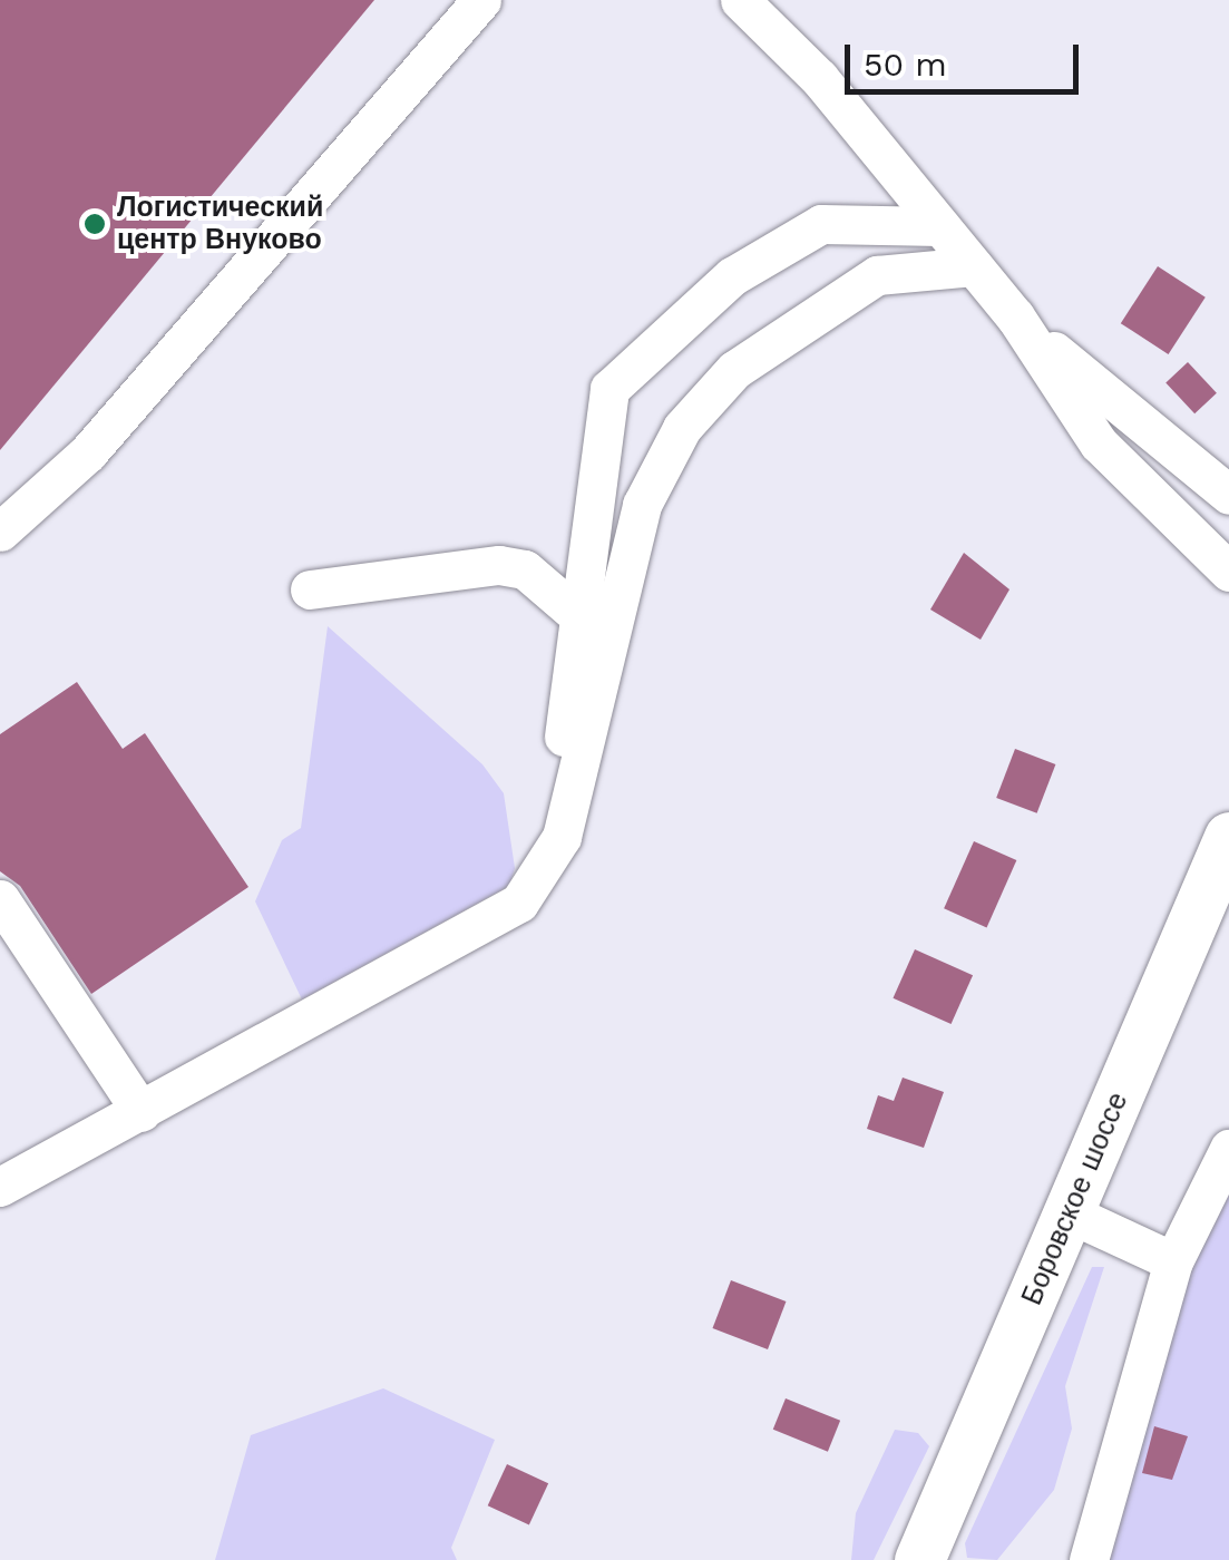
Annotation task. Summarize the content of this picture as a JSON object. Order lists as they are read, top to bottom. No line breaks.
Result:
{"streets":{"main road":["Боровское шоссе"]},"places":["Логистический центр Внуково"],"scale_bar":"50 m"}
